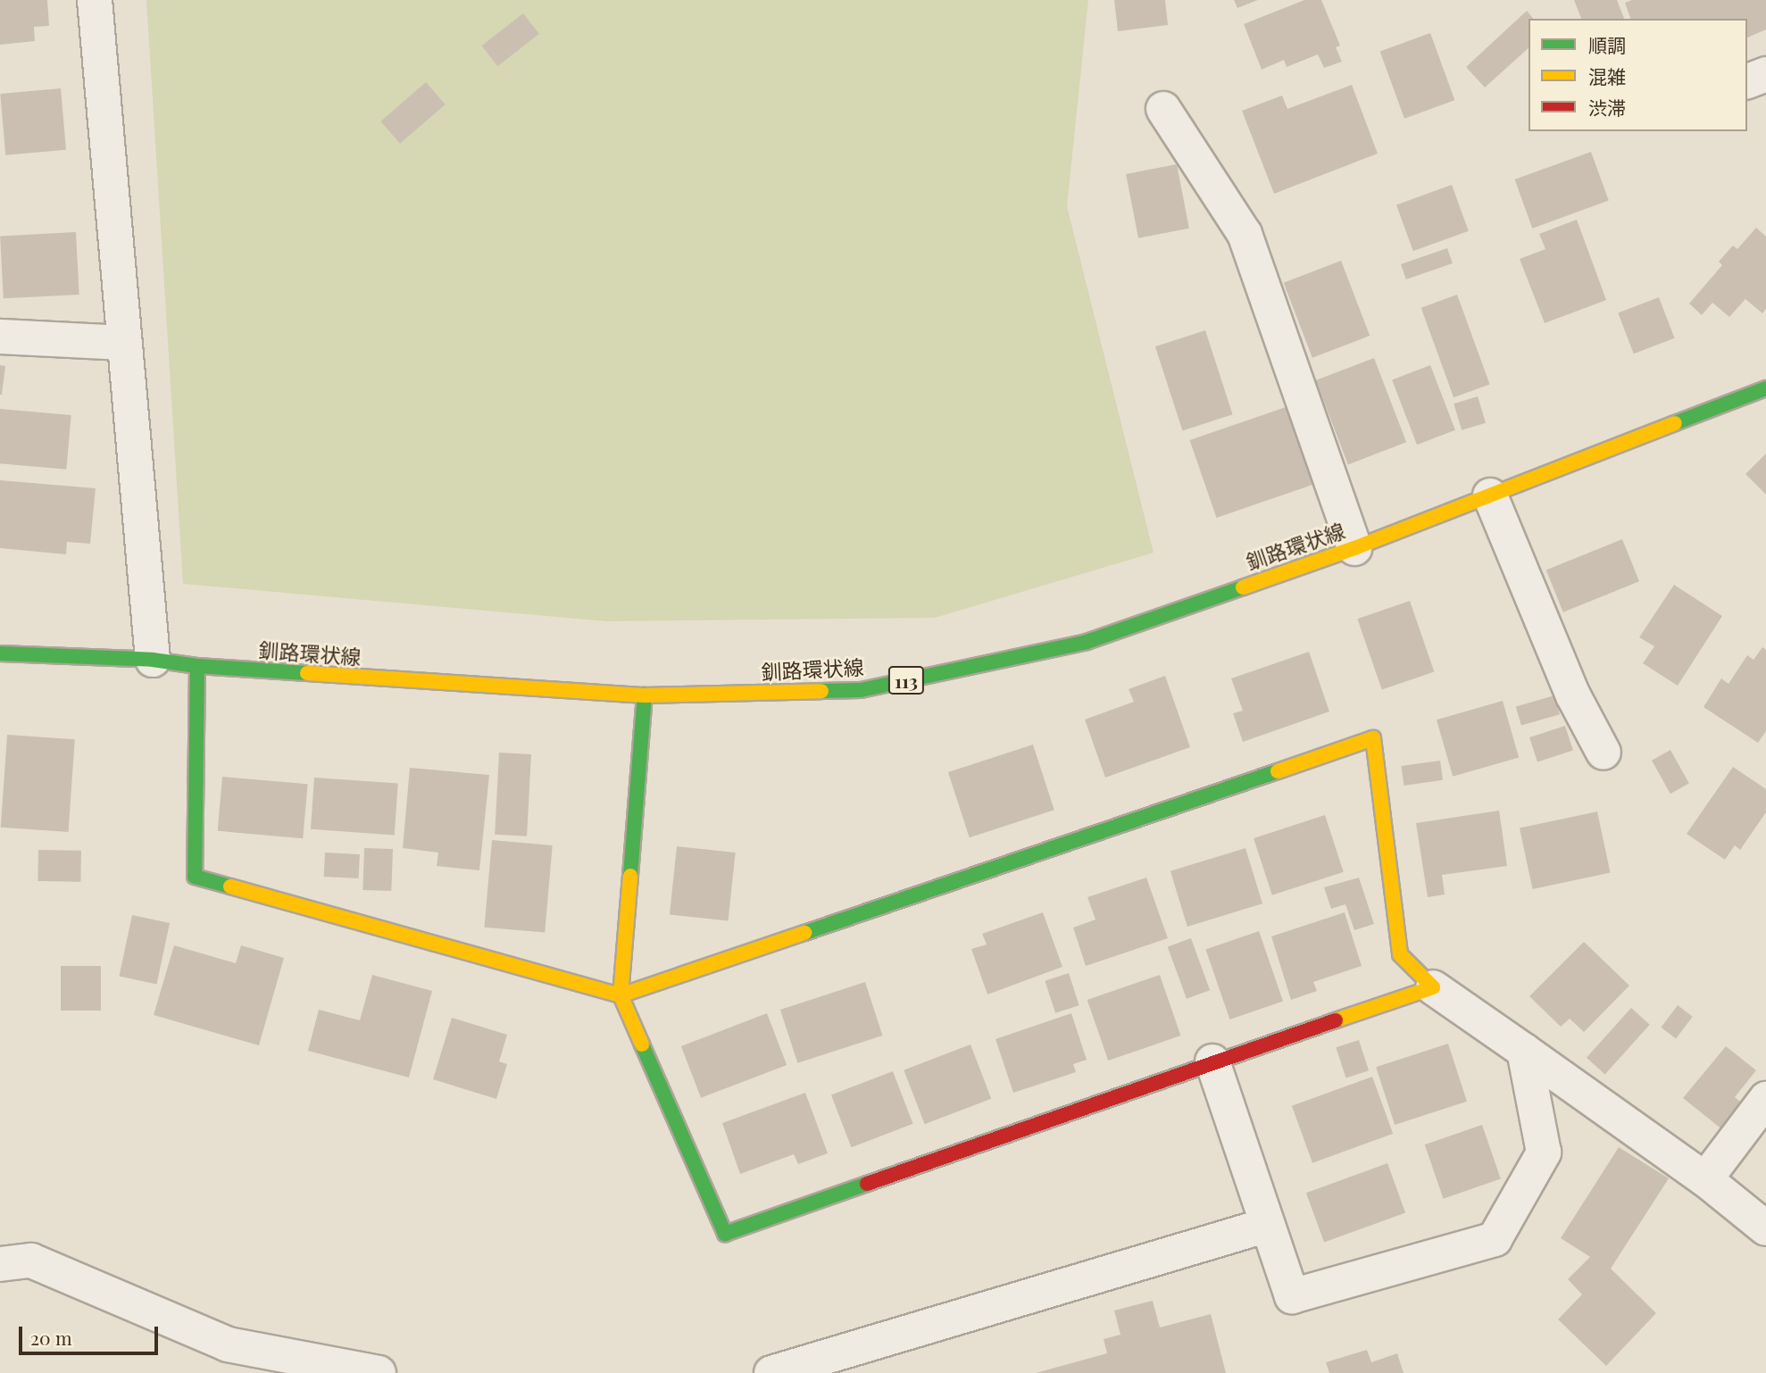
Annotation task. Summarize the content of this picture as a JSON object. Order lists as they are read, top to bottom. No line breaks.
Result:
{"streets":{"street":["釧路環状線","113"]},"legend":["順調","混雑","渋滞"],"scale_bar":"20 m"}
